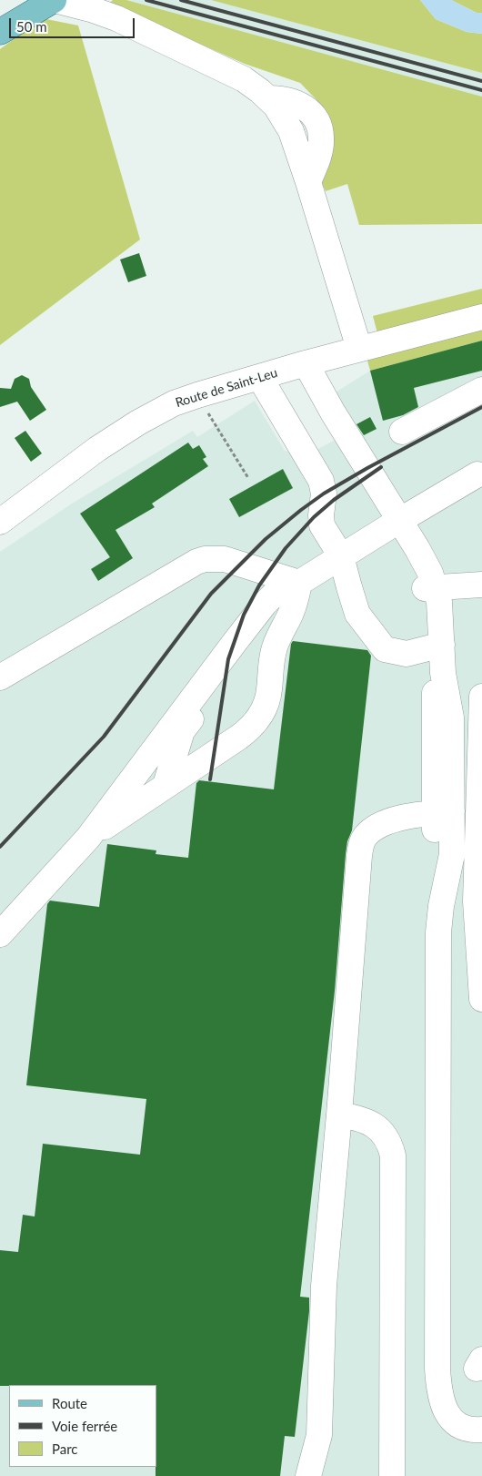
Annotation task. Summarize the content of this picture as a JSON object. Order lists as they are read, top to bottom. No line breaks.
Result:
{"streets":{"street":["Route de Saint-Leu"]},"legend":["Route","Voie ferrée","Parc"],"scale_bar":"50 m"}
